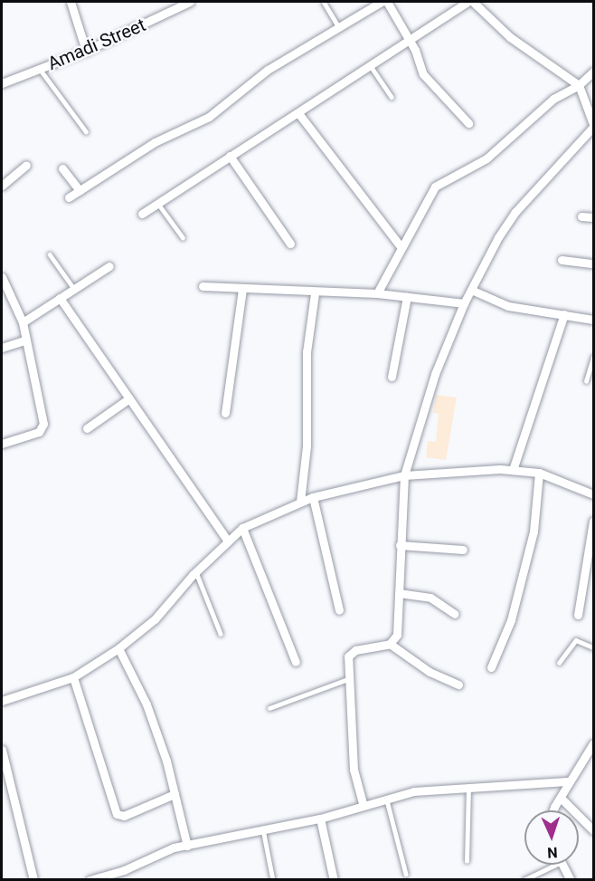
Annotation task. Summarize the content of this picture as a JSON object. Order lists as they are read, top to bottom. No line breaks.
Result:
{"streets":{"street":["Amadi Street"]},"north":"bottom"}
